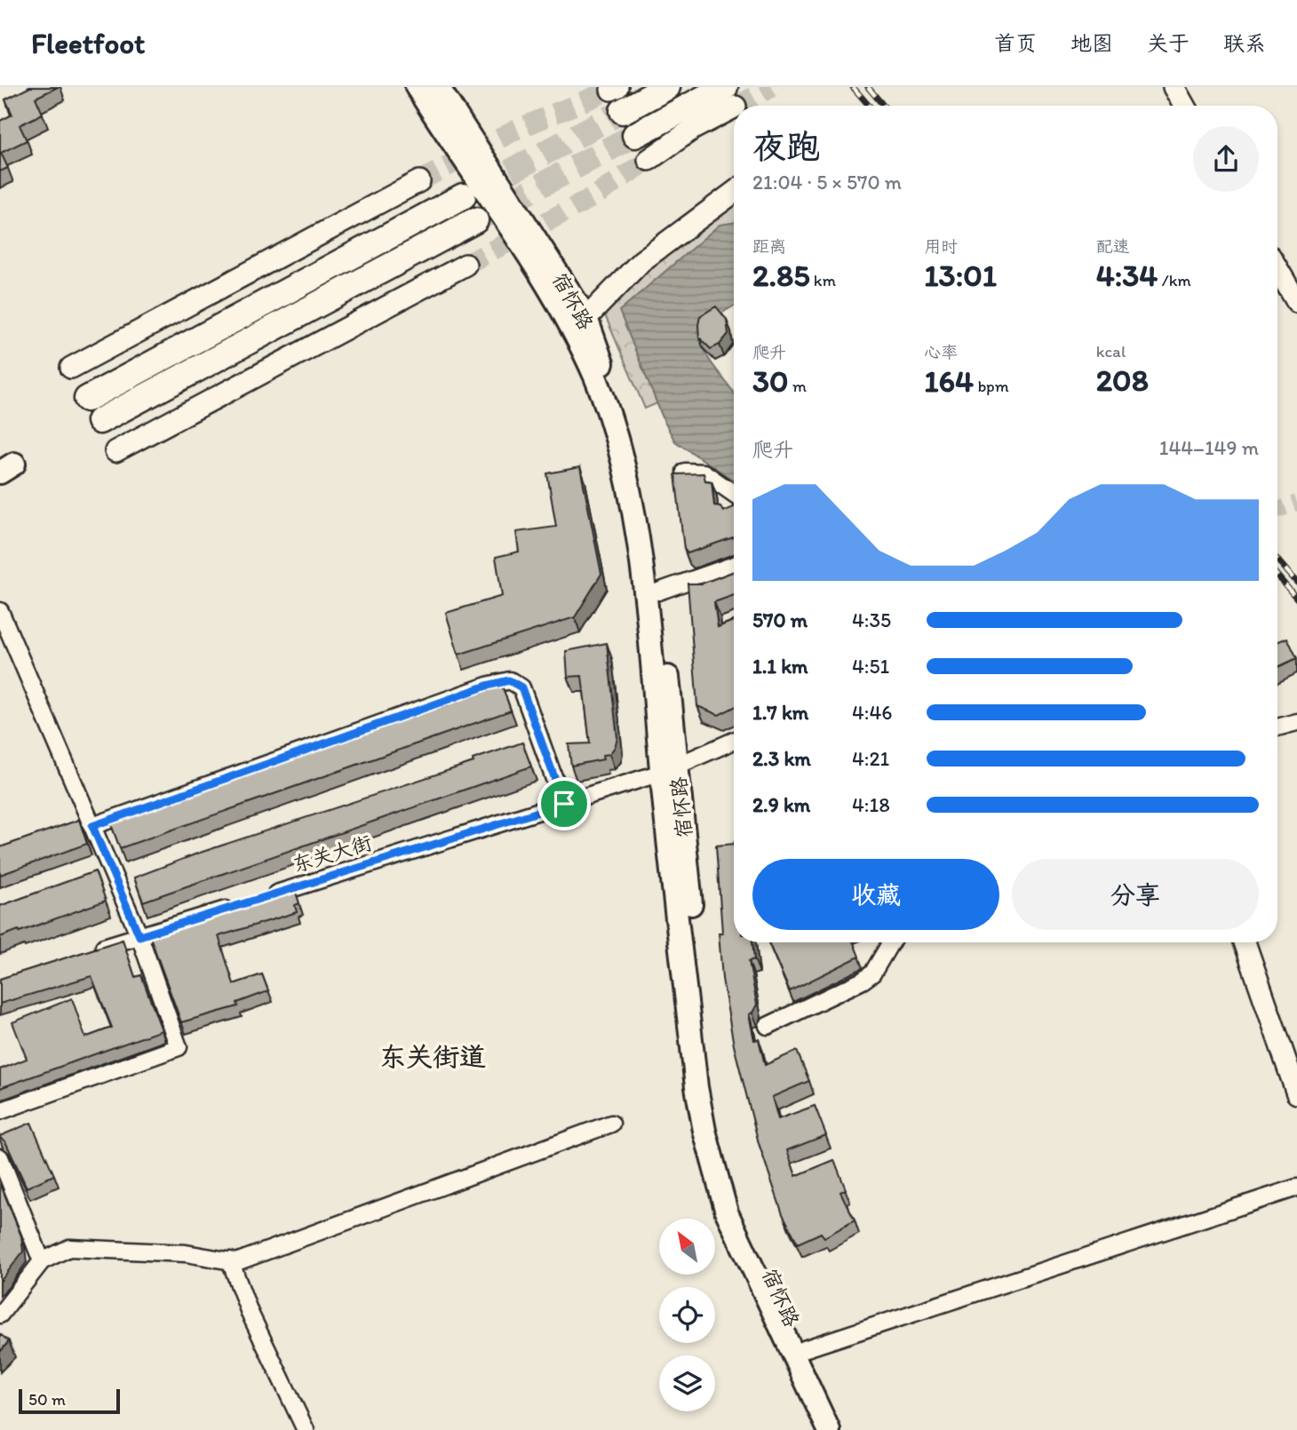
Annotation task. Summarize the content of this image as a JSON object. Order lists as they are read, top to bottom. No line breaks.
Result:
{"streets":{"main road":["宿怀路"],"street":["东关大街"]},"crossings":[["宿怀路","东关大街"]],"districts":["东关街道"],"scale_bar":"50 m","north":"top left","page":{"header":"Fleetfoot","nav":["首页","地图","关于","联系"],"heading":["夜跑","21:04 · 5 × 570 m"],"stats":[["距离","2.85 km"],["用时","13:01"],["配速","4:34 /km"],["爬升","30 m"],["心率","164 bpm"],["kcal","208"]],"chart":["爬升","144–149 m"],"list":[{"name":"570 m","note":"4:35"},{"name":"1.1 km","note":"4:51"},{"name":"1.7 km","note":"4:46"},{"name":"2.3 km","note":"4:21"},{"name":"2.9 km","note":"4:18"}],"buttons":["收藏","分享"],"scale":"50 m"}}
